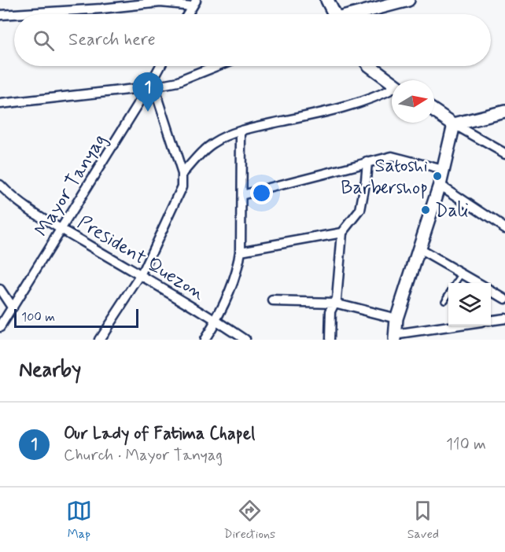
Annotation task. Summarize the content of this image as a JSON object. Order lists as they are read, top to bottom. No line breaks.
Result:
{"streets":{"street":["Mayor Tanyag","President Quezon"]},"crossings":[["Mayor Tanyag","President Quezon"]],"places":["Satoshi Barbershop","Dali"],"scale_bar":"100 m","north":"right","page":{"search":"Search here","pins":"1","scale":"100 m","heading":"Nearby","list":[{"mark":"1","name":"Our Lady of Fatima Chapel","note":"Church · Mayor Tanyag","value":"110 m"}],"nav":["Map","Directions","Saved"]}}
